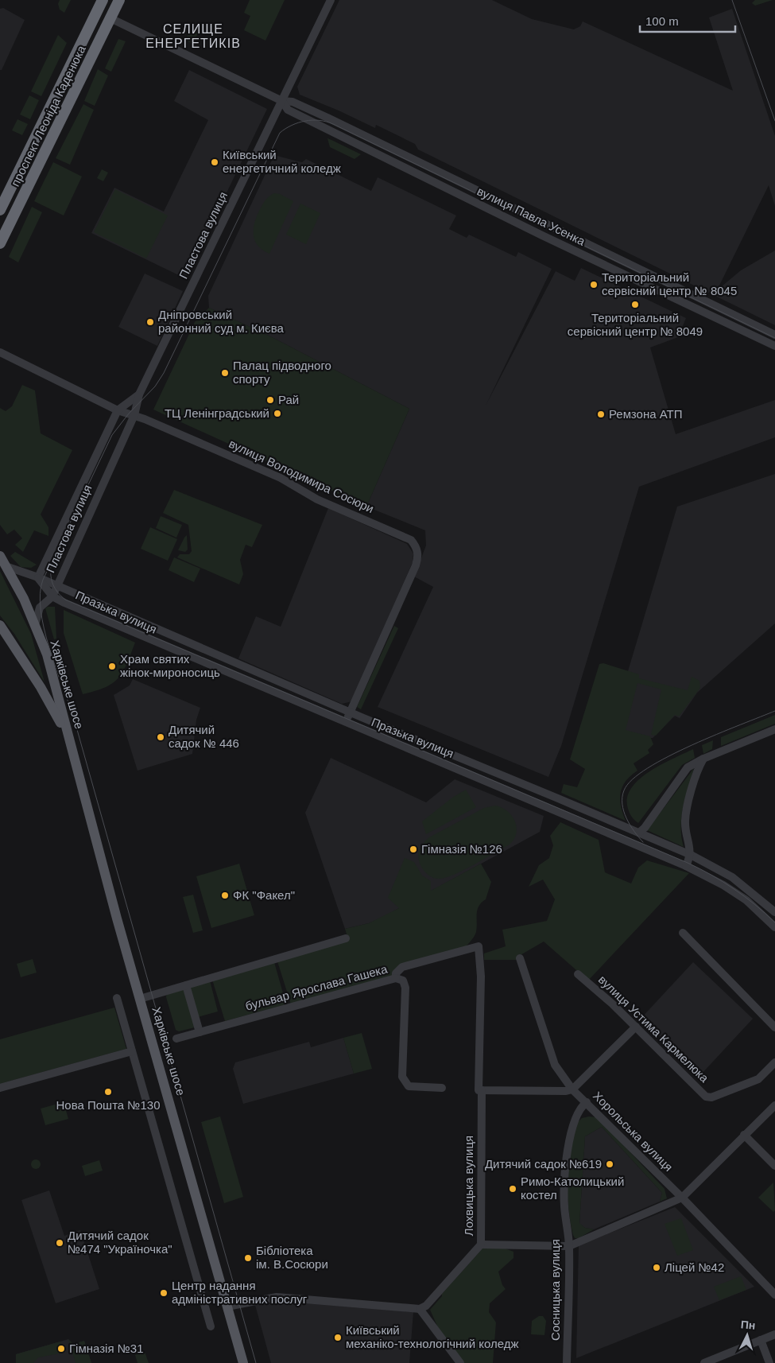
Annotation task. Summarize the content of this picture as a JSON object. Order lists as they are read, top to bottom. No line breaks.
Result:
{"streets":{"highway":["проспект Леоніда Каденюка"],"main road":["Харківське шосе"],"street":["вулиця Павла Усенка","Пластова вулиця","вулиця Володимира Сосюри","Празька вулиця","бульвар Ярослава Гашека","вулиця Устима Кармелюка","Хорольська вулиця","Лохвицька вулиця","Сосницька вулиця"]},"crossings":[["проспект Леоніда Каденюка","вулиця Павла Усенка"],["вулиця Павла Усенка","Пластова вулиця"],["Пластова вулиця","вулиця Володимира Сосюри"],["Пластова вулиця","Празька вулиця"],["Пластова вулиця","Харківське шосе"],["вулиця Володимира Сосюри","Празька вулиця"],["Празька вулиця","Харківське шосе"],["бульвар Ярослава Гашека","Лохвицька вулиця"],["Хорольська вулиця","Сосницька вулиця"]],"districts":["СЕЛИЩЕ ЕНЕРГЕТИКІВ"],"places":["Київський енергетичний коледж","Територіальний сервісний центр № 8045","Територіальний сервісний центр № 8049","Дніпровський районний суд м. Києва","Палац підводного спорту","Рай","ТЦ Ленінградський","Ремзона АТП","Храм святих жінок-мироносиць","Дитячий садок № 446","Гімназія №126","ФК \"Факел\"","Нова Пошта №130","Дитячий садок №619","Римо-Католицький костел","Дитячий садок №474 \"Україночка\"","Бібліотека ім. В.Сосюри","Ліцей №42","Центр надання адміністративних послуг","Київський механіко-технологічний коледж","Гімназія №31"],"scale_bar":"100 m","north":"top"}
